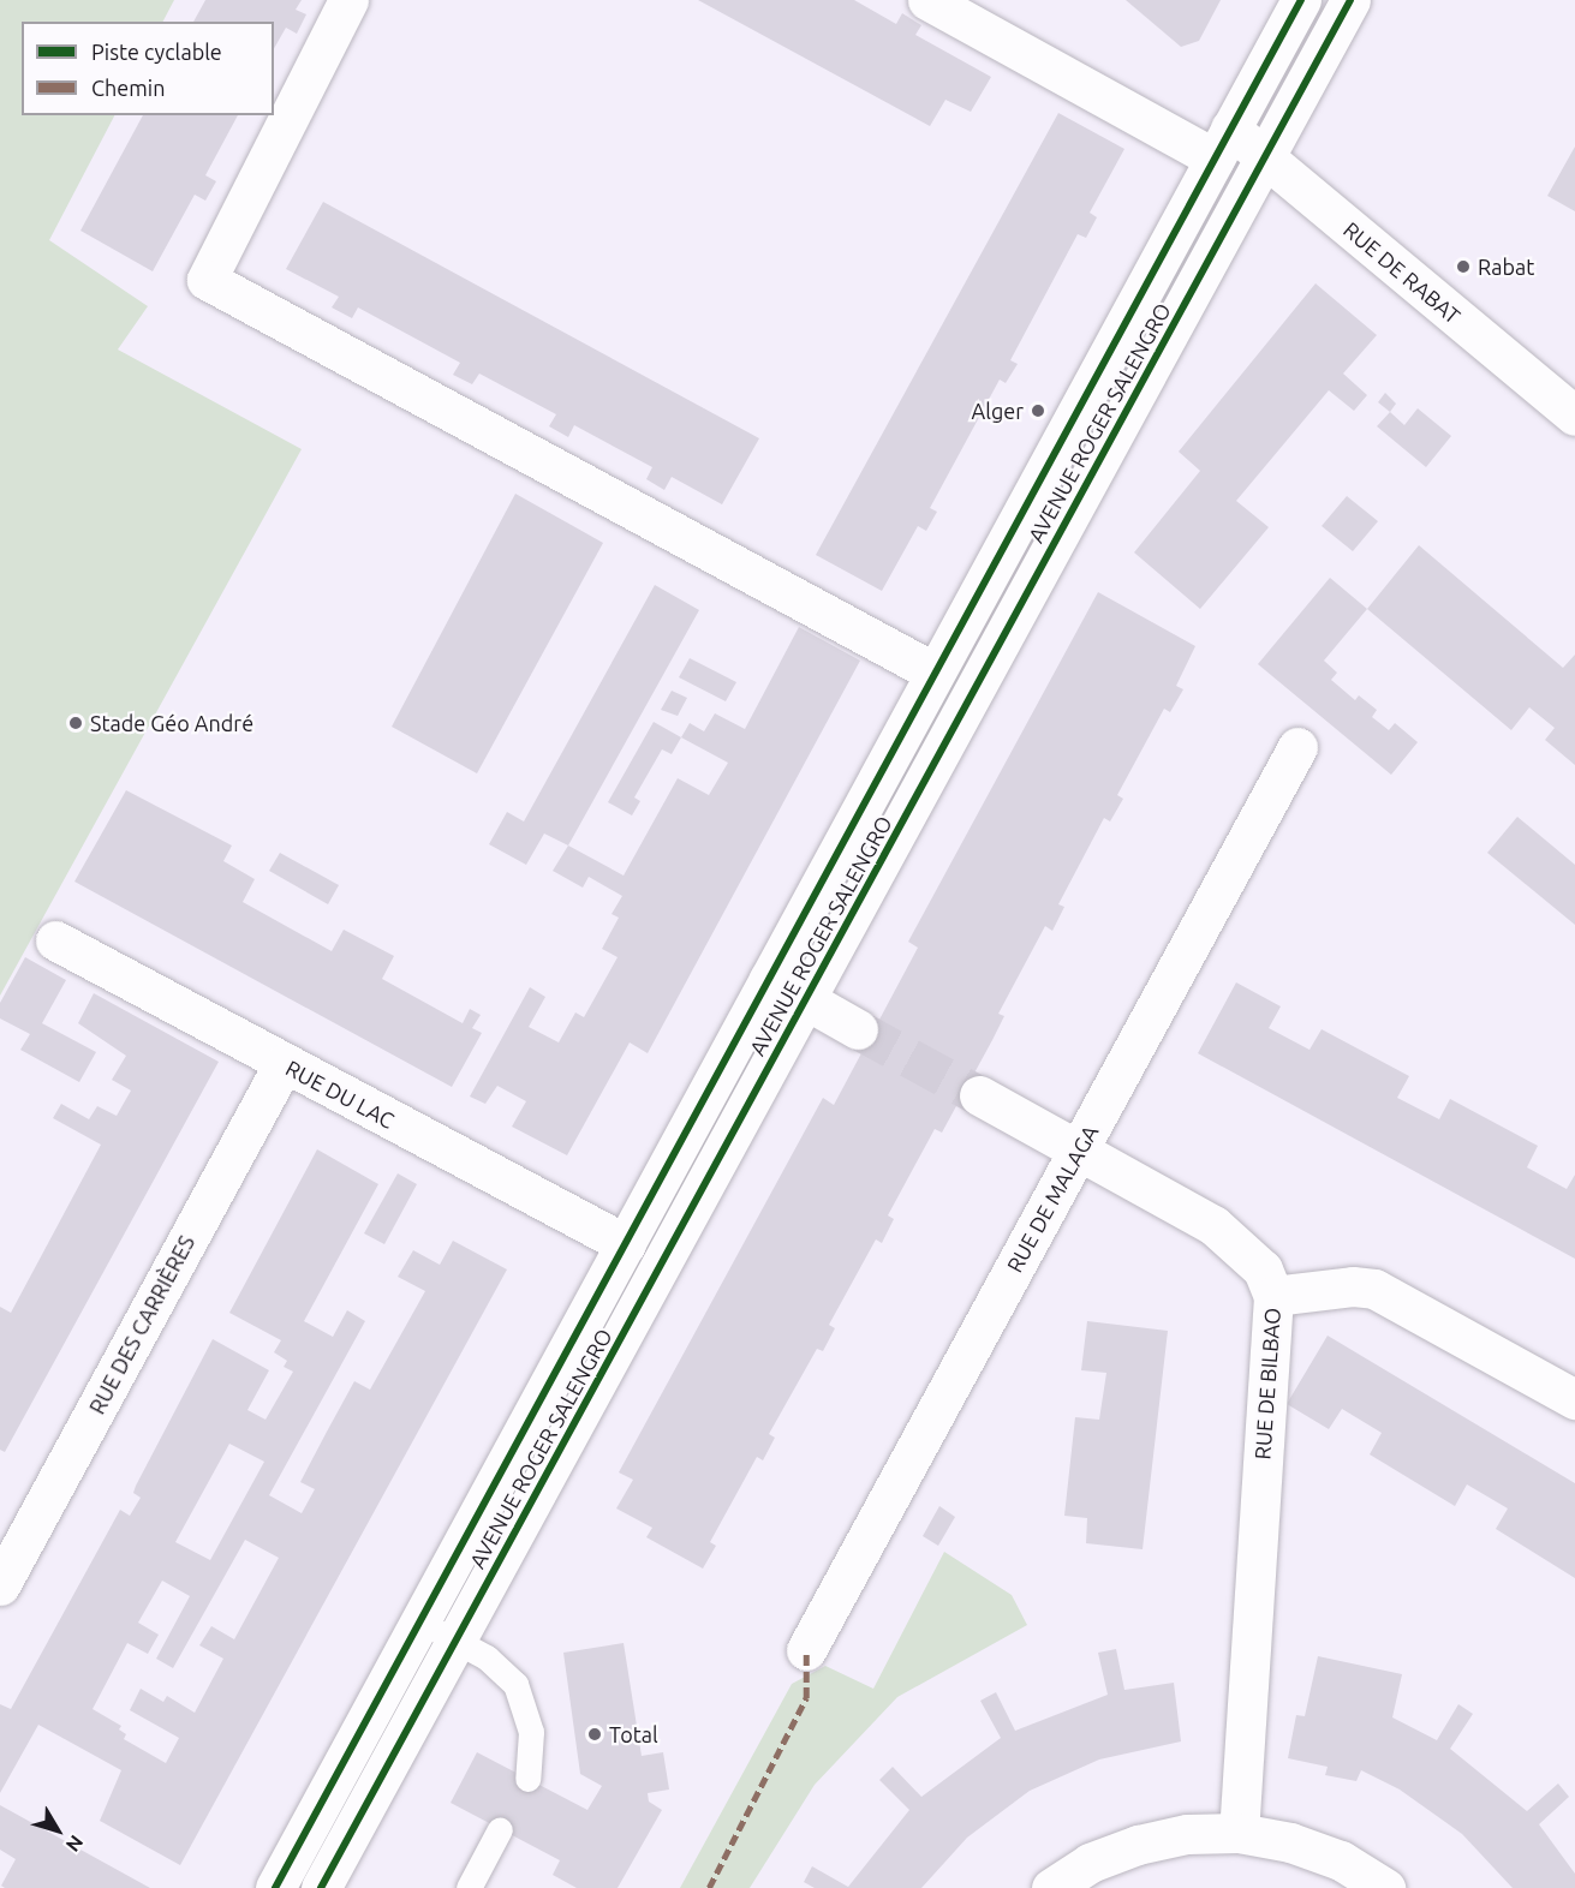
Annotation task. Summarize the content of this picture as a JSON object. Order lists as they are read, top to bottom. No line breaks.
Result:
{"streets":{"street":["RUE DE RABAT","AVENUE ROGER SALENGRO","RUE DU LAC","RUE DE MALAGA","RUE DES CARRIÈRES","RUE DE BILBAO"]},"crossings":[["RUE DE RABAT","AVENUE ROGER SALENGRO"],["AVENUE ROGER SALENGRO","RUE DU LAC"],["RUE DU LAC","RUE DES CARRIÈRES"],["RUE DE MALAGA","RUE DE BILBAO"]],"places":["Rabat","Alger","Stade Géo André","Total"],"legend":["Piste cyclable","Chemin"],"north":"bottom right"}
